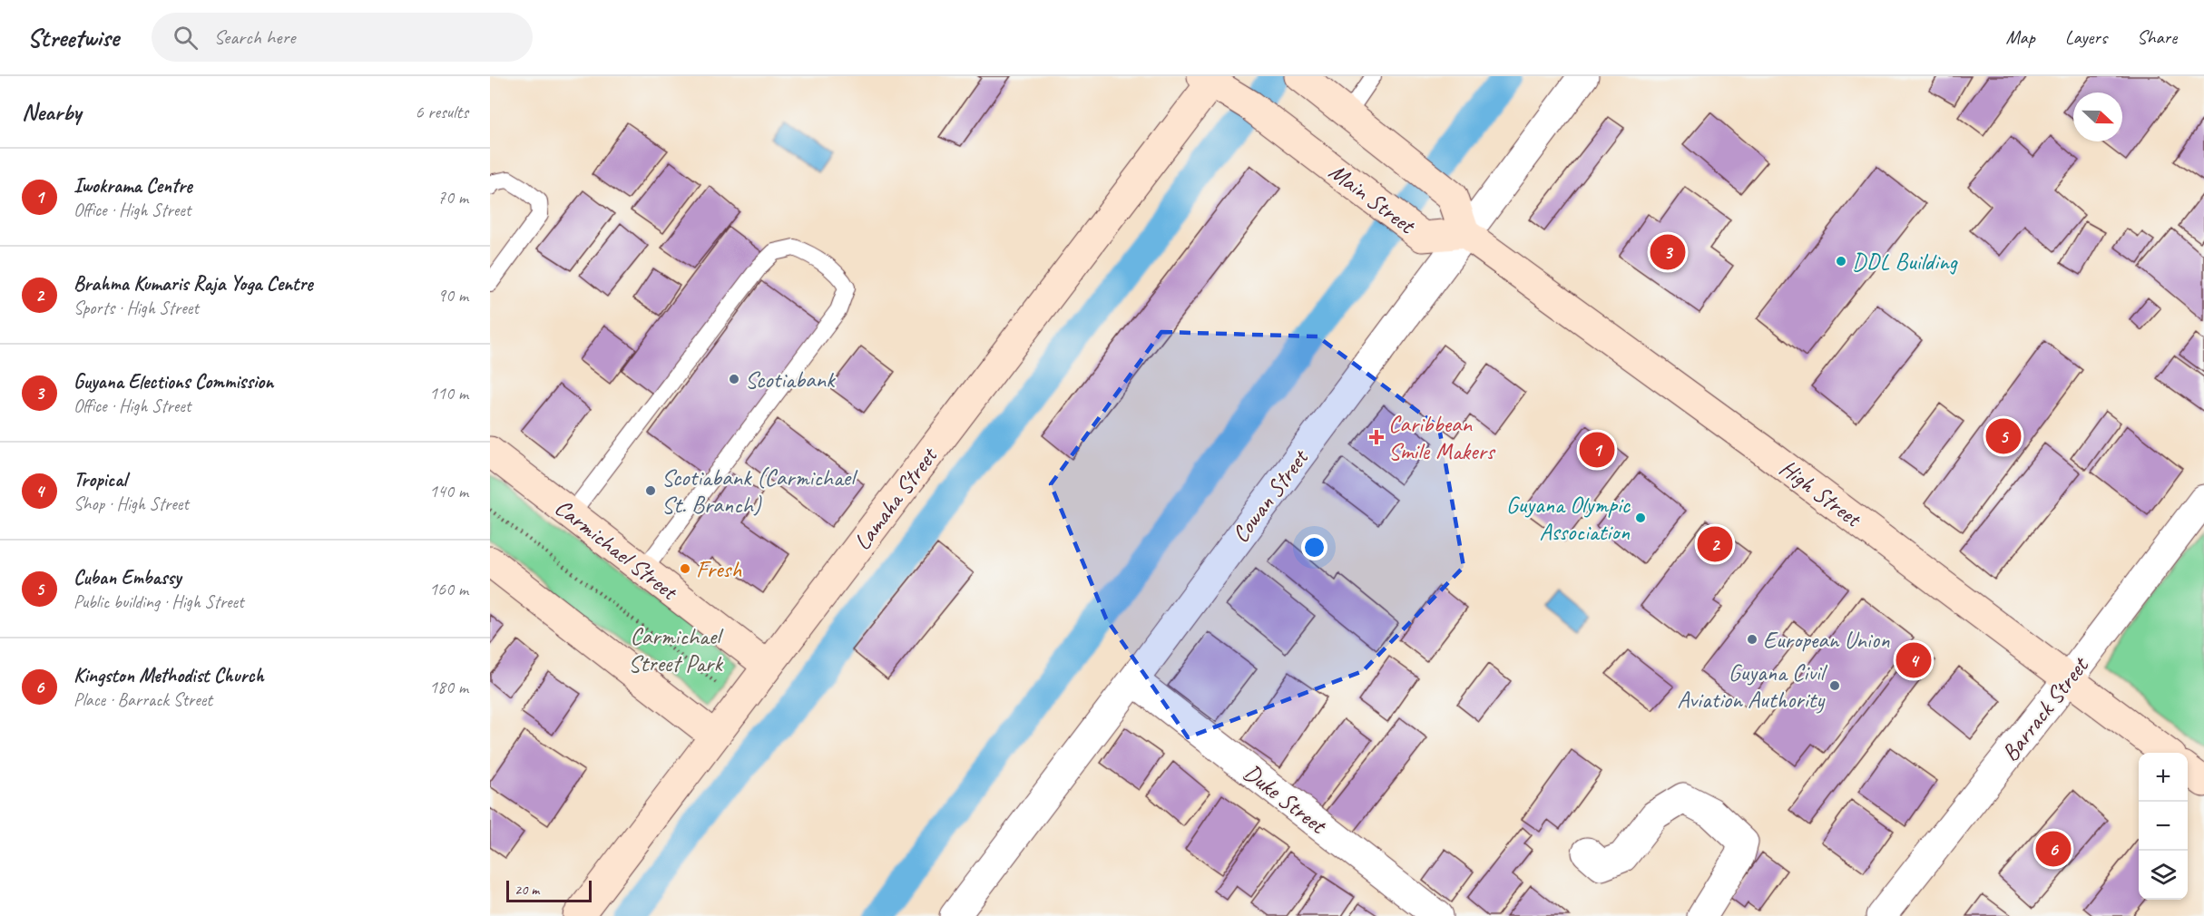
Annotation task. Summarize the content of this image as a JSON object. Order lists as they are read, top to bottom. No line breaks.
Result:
{"streets":{"street":["Main Street","High Street","Cowan Street","Lamaha Street","Carmichael Street","Barrack Street","Duke Street"]},"crossings":[["Main Street","High Street"],["Main Street","Cowan Street"],["Main Street","Lamaha Street"],["High Street","Cowan Street"],["High Street","Barrack Street"],["Cowan Street","Duke Street"],["Lamaha Street","Carmichael Street"]],"parks":["Carmichael Street Park"],"places":{"other":["DDL Building","Scotiabank","Scotiabank (Carmichael St. Branch)","Guyana Olympic Association","Fresh","European Union","Guyana Civil Aviation Authority"],"health":["Caribbean Smile Makers"]},"scale_bar":"20 m","north":"right","page":{"header":"Streetwise","search":"Search here","nav":["Map","Layers","Share"],"heading":["Nearby","6 results"],"list":[{"mark":"1","name":"Iwokrama Centre","note":"Office · High Street","value":"70 m"},{"mark":"2","name":"Brahma Kumaris Raja Yoga Centre","note":"Sports · High Street","value":"90 m"},{"mark":"3","name":"Guyana Elections Commission","note":"Office · High Street","value":"110 m"},{"mark":"4","name":"Tropical","note":"Shop · High Street","value":"140 m"},{"mark":"5","name":"Cuban Embassy","note":"Public building · High Street","value":"160 m"},{"mark":"6","name":"Kingston Methodist Church","note":"Place · Barrack Street","value":"180 m"}],"pins":["3","5","1","2","4","6"],"map_buttons":["+","−"],"scale":"20 m"}}
